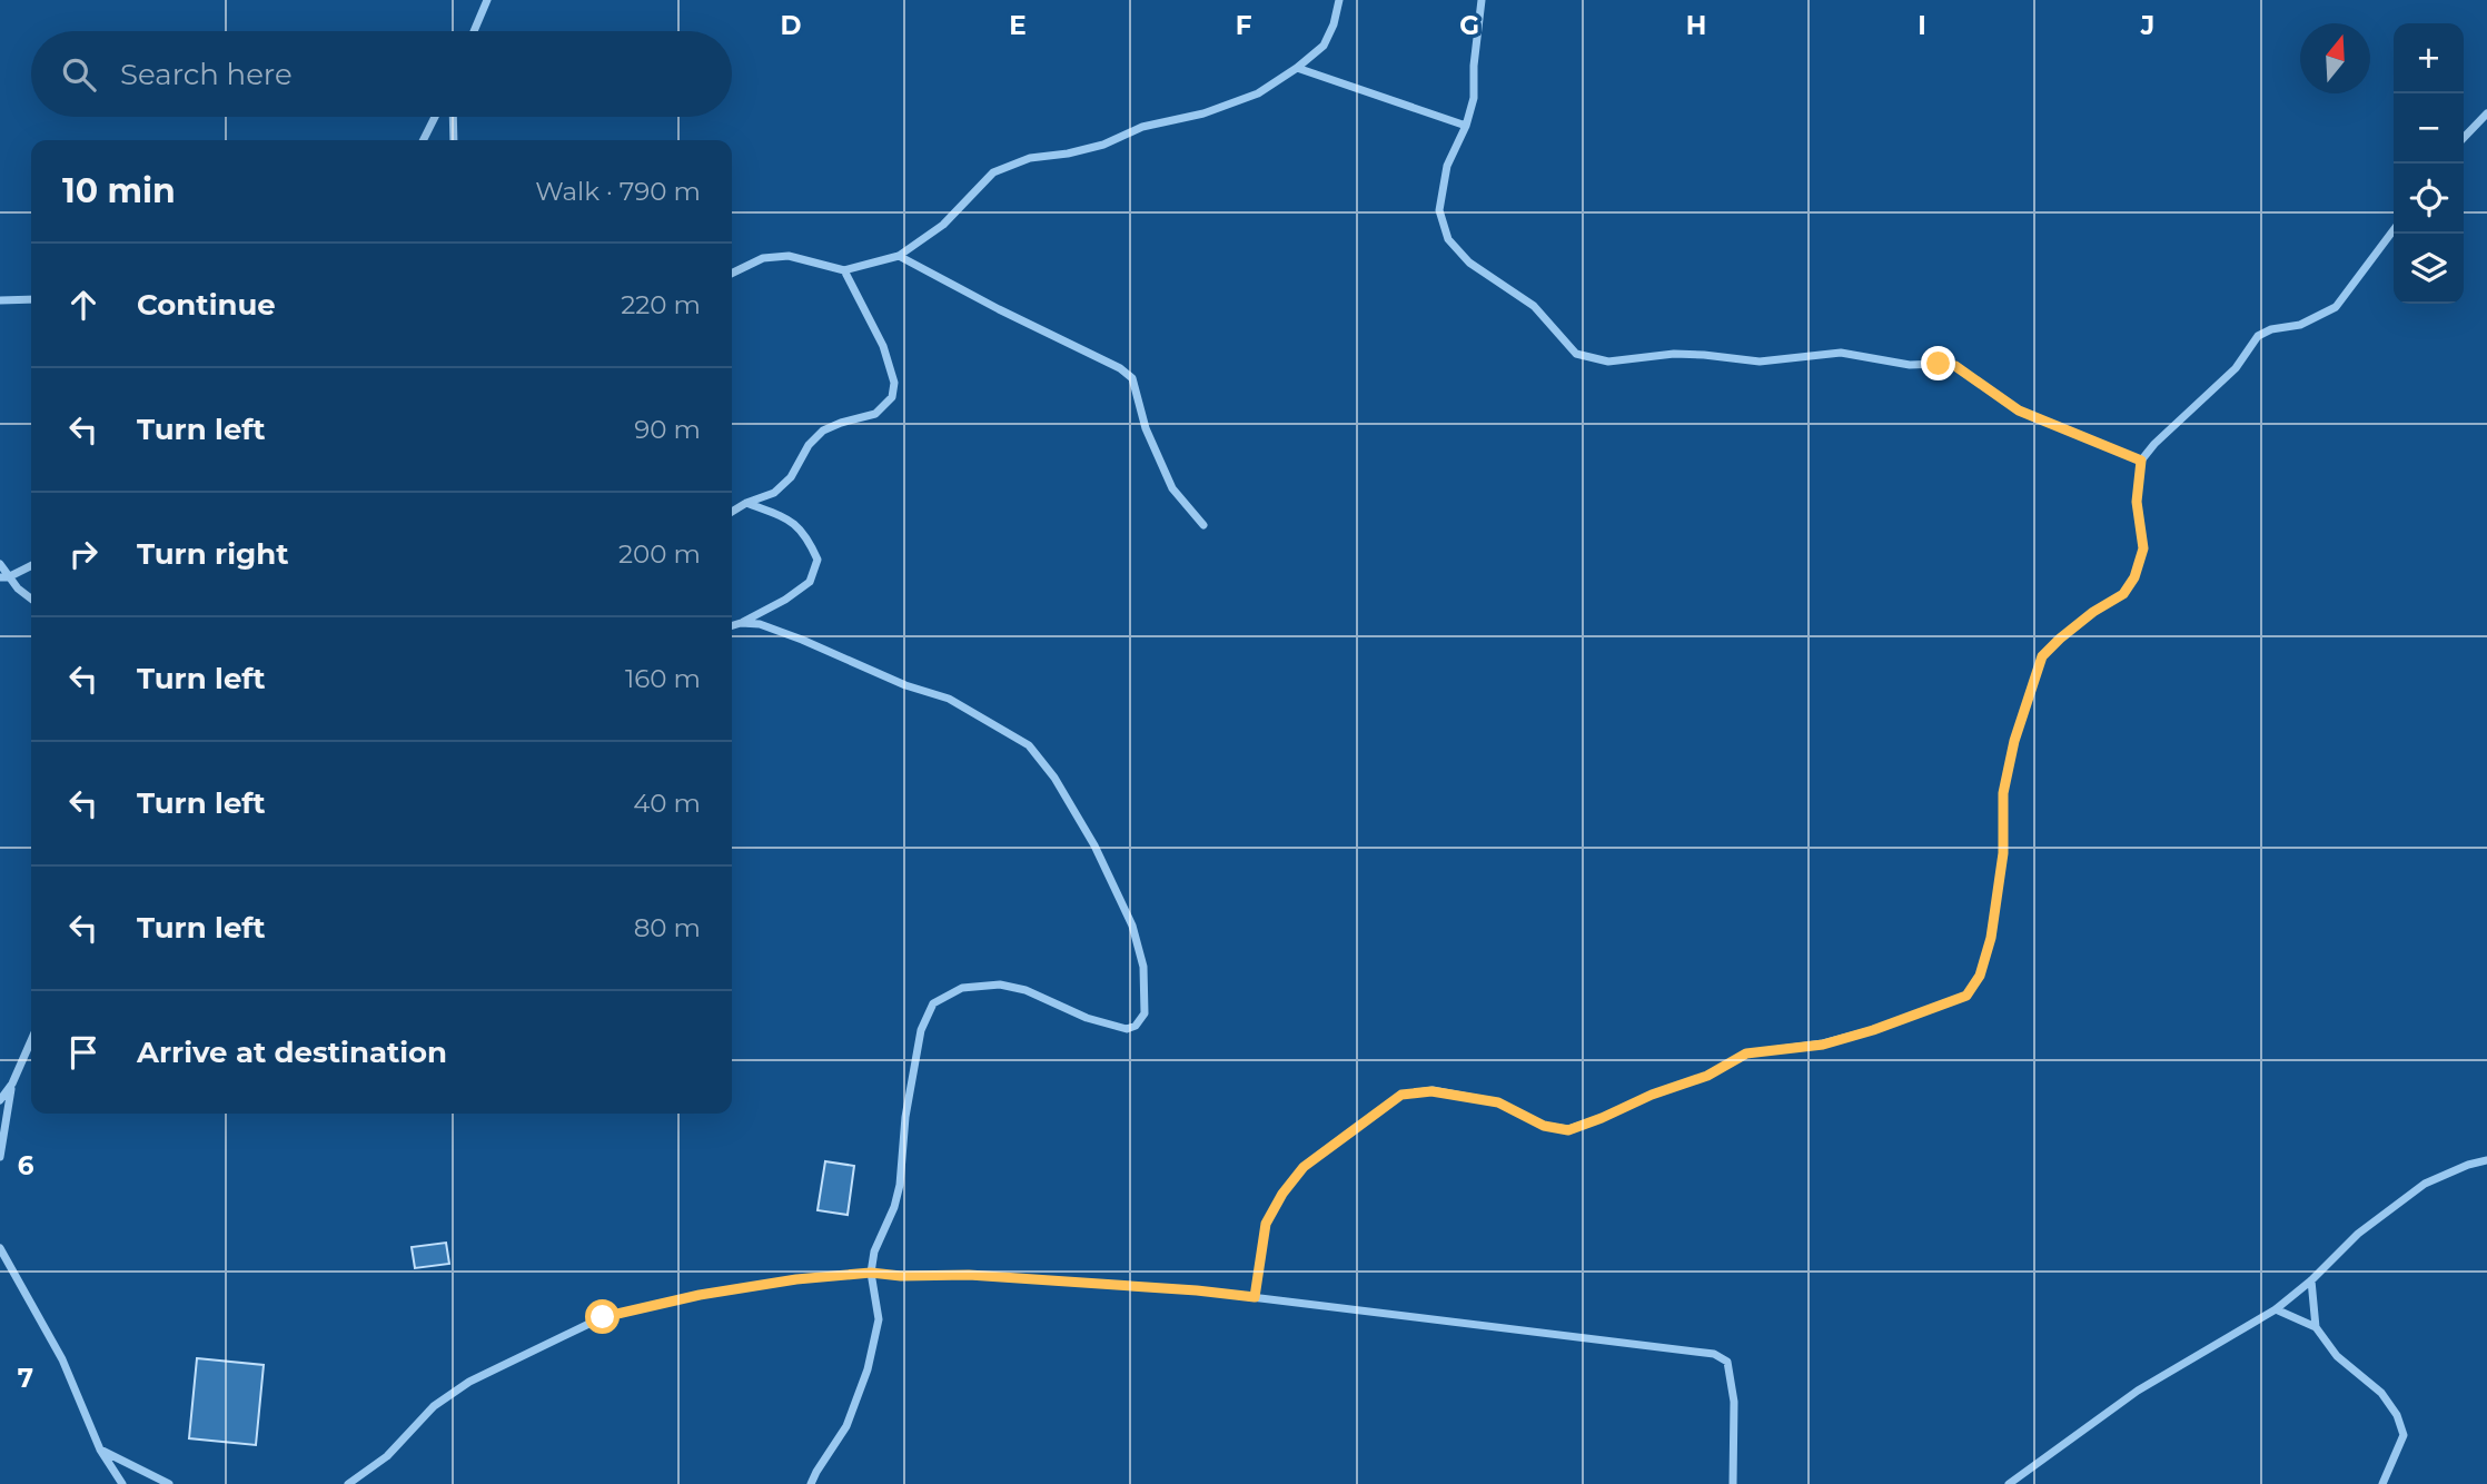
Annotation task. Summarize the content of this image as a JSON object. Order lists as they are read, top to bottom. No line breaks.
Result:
{"north":"top","page":{"map_buttons":["+","−"],"search":"Search here","heading":["10 min","Walk · 790 m"],"list":[["Continue","220 m"],["Turn left","90 m"],["Turn right","200 m"],["Turn left","160 m"],["Turn left","40 m"],["Turn left","80 m"],"Arrive at destination"]},"grid":{"columns":["D","E","F","G","H","I","J"],"rows":["6","7"]}}
